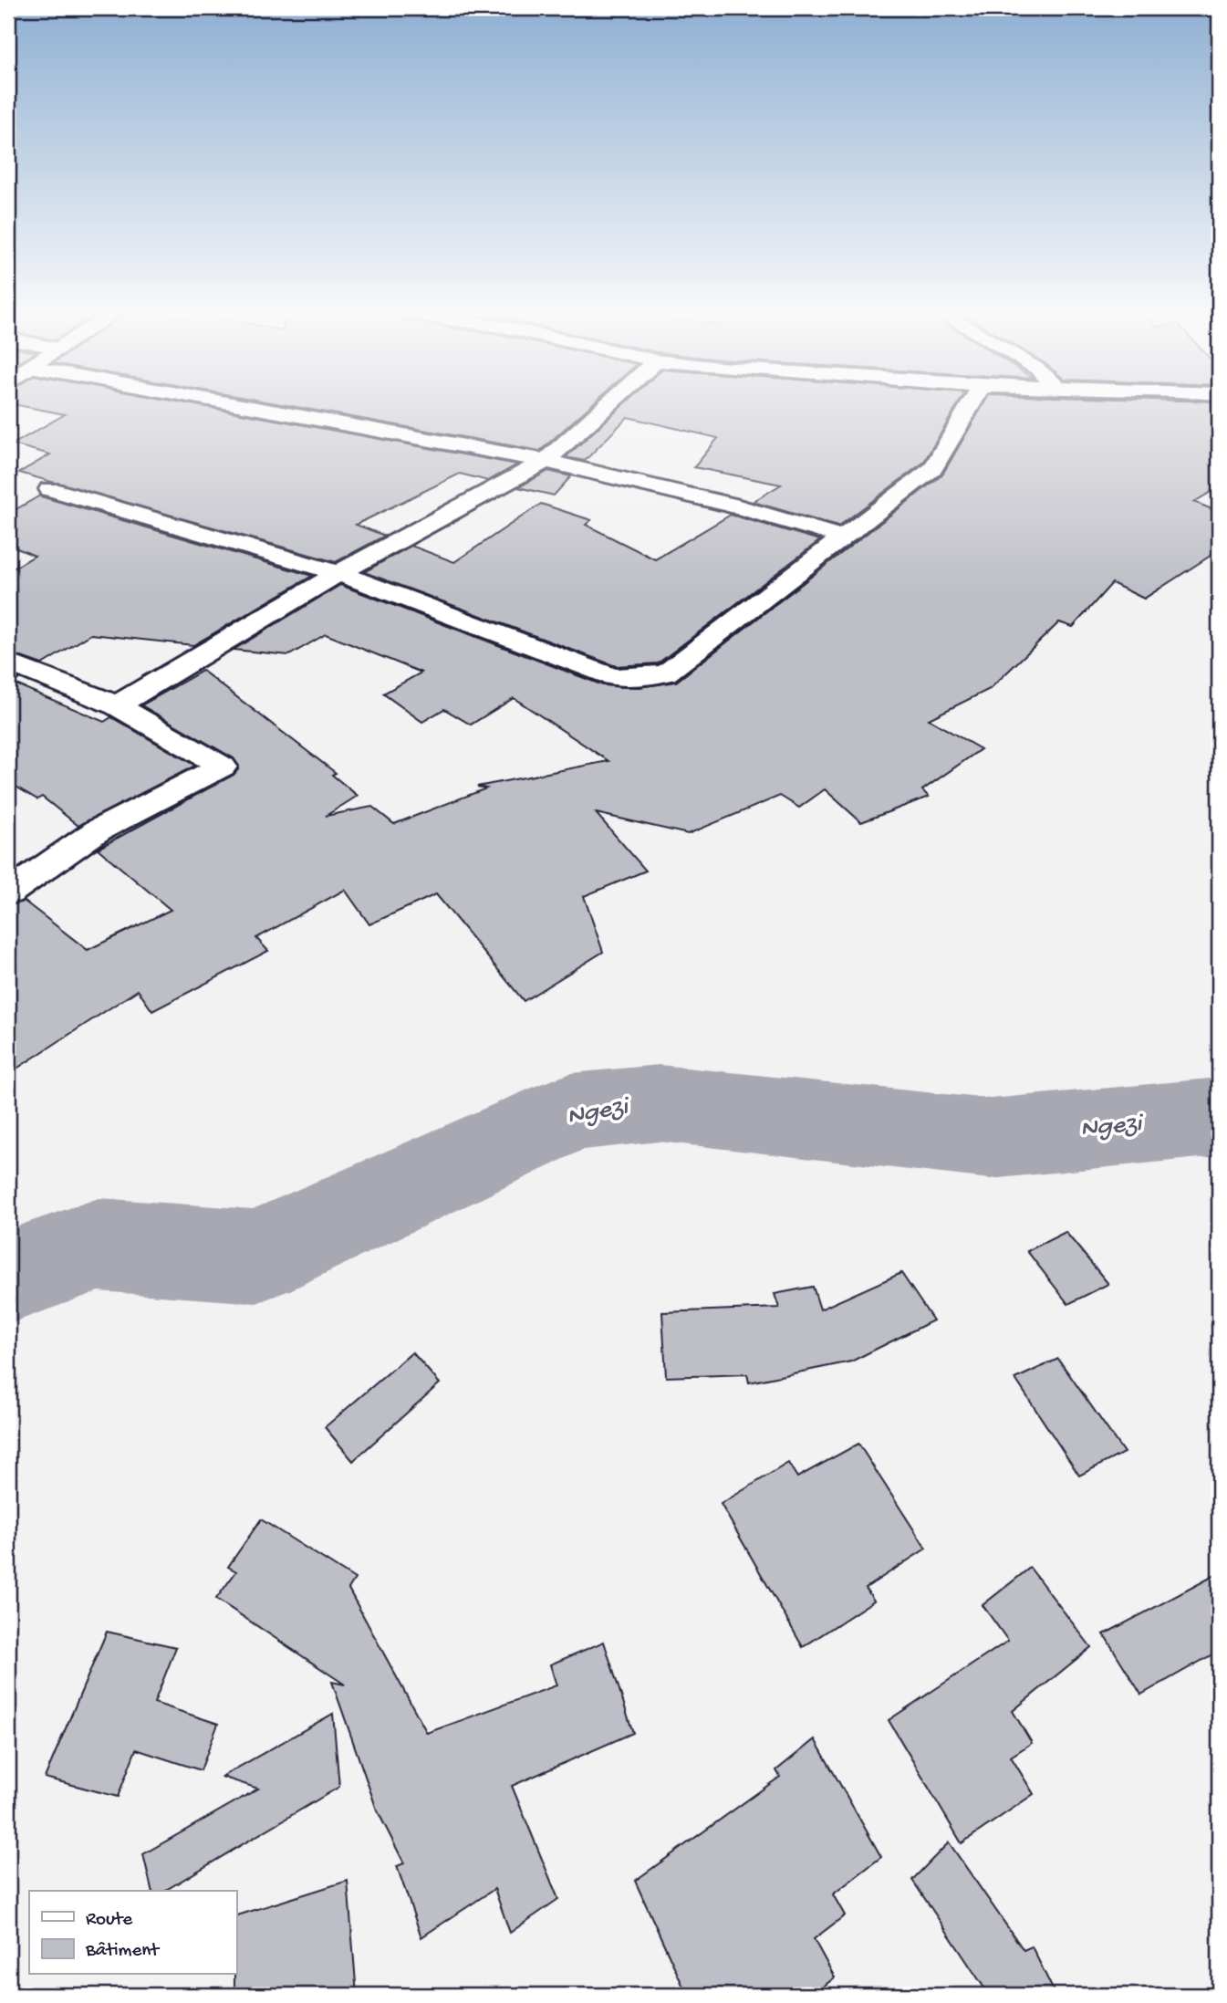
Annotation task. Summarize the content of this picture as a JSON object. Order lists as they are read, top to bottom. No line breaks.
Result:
{"water":["Ngezi"],"legend":["Route","Bâtiment"]}
